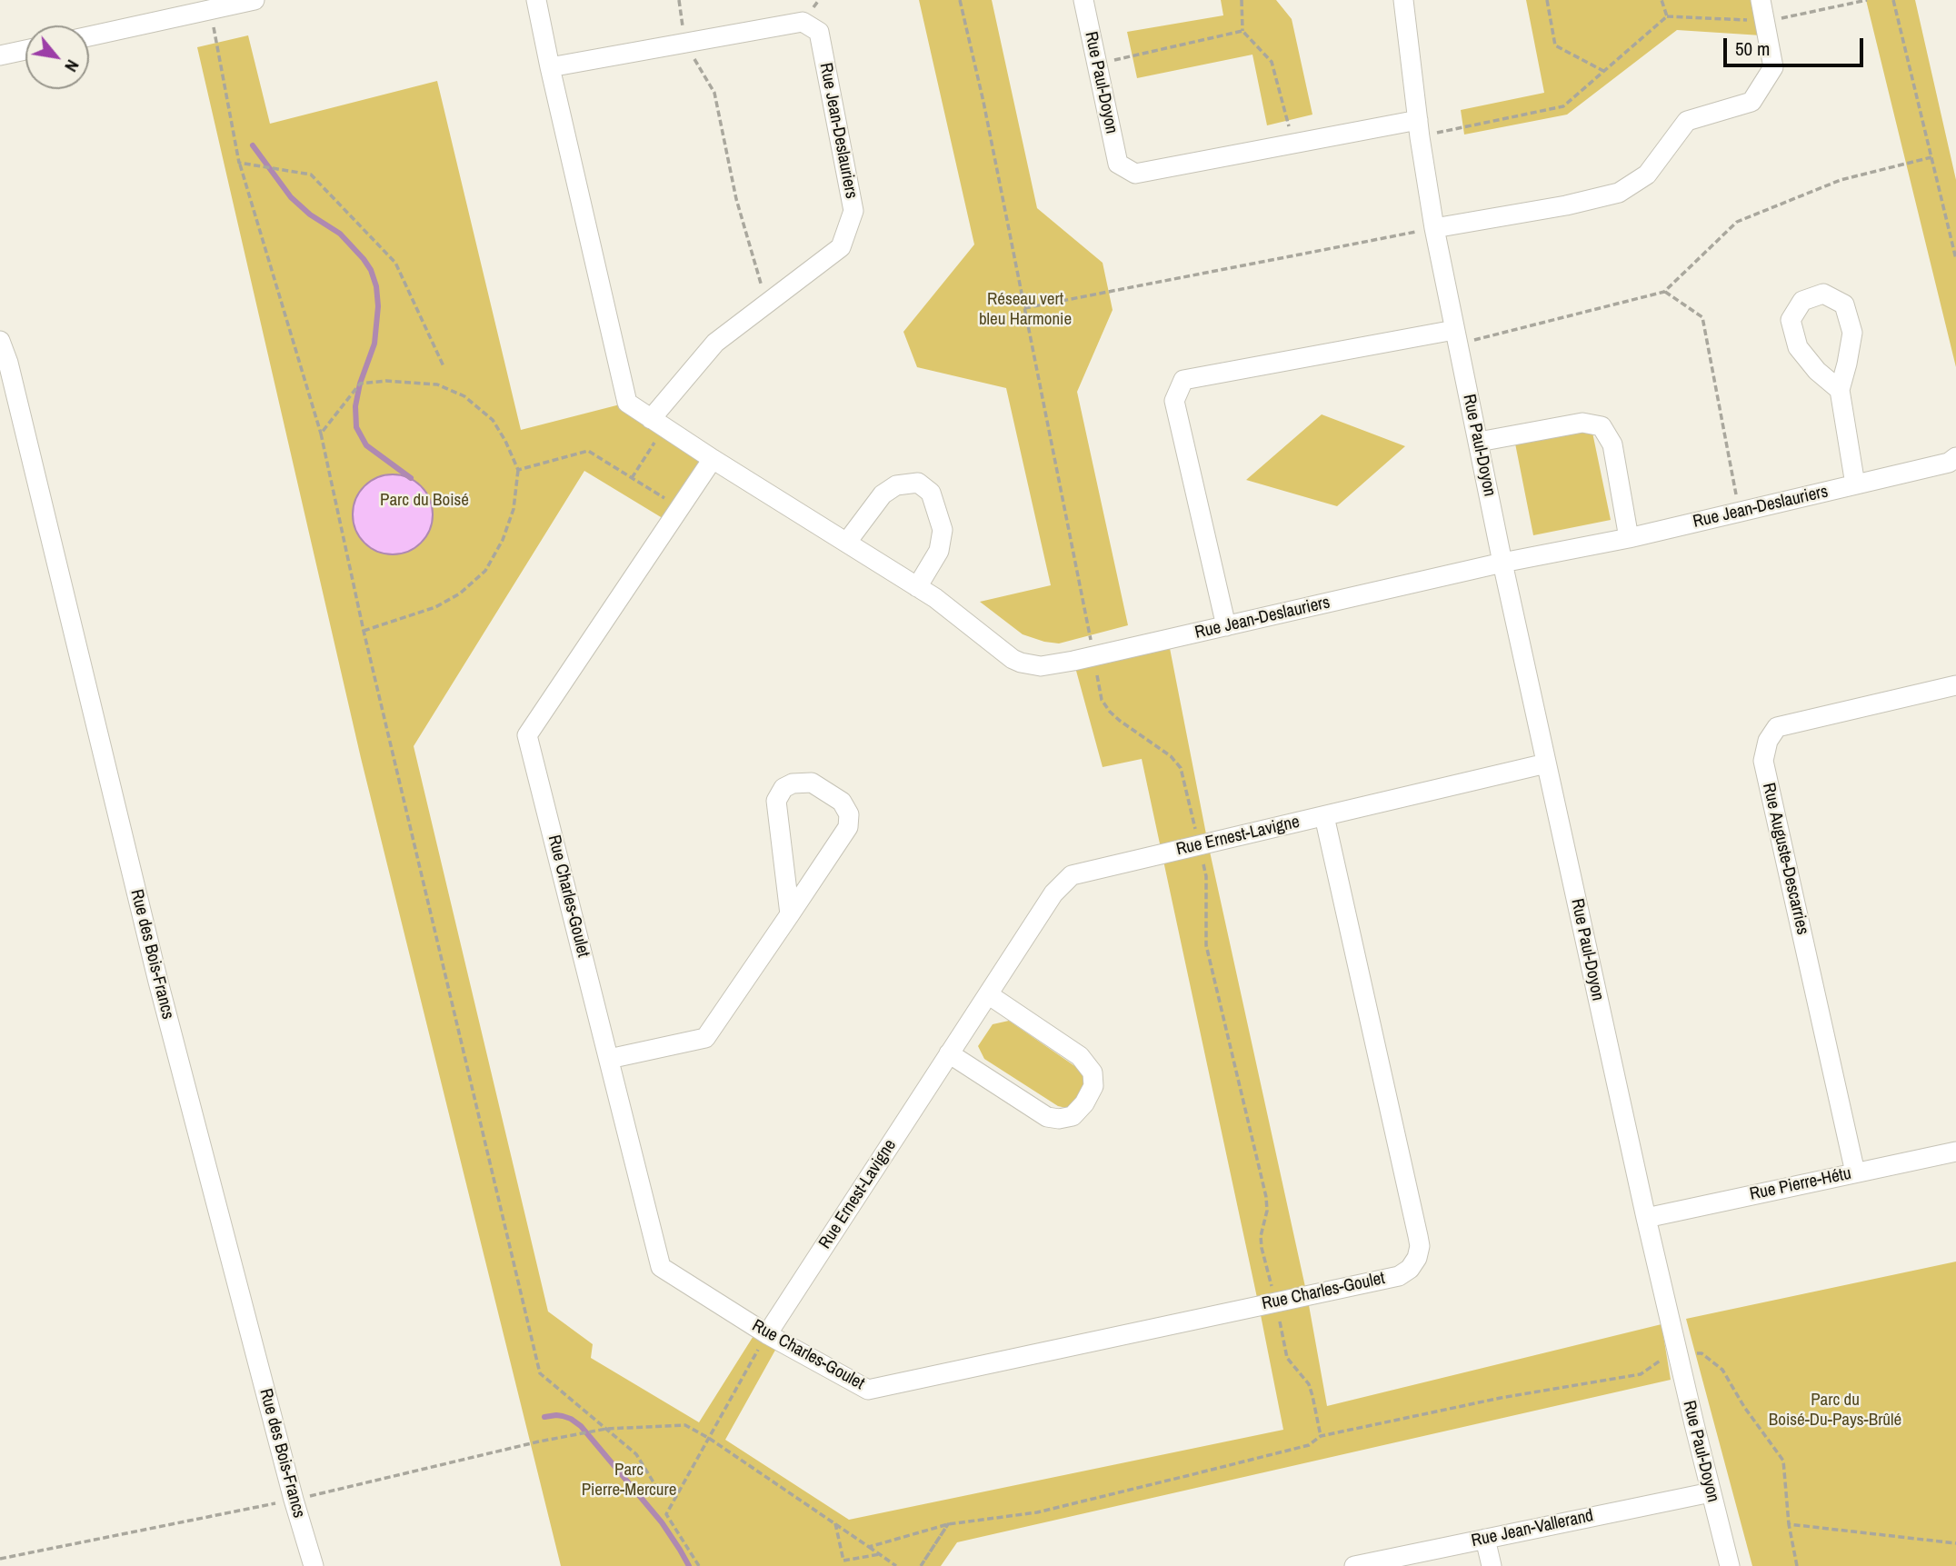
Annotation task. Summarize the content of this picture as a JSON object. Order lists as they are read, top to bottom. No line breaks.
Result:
{"streets":{"street":["Rue Paul-Doyon","Rue Jean-Deslauriers","Rue Ernest-Lavigne","Rue Auguste-Descarries","Rue Charles-Goulet","Rue des Bois-Francs","Rue Pierre-Hétu","Rue Jean-Vallerand"]},"crossings":[["Rue Paul-Doyon","Rue Jean-Deslauriers"],["Rue Paul-Doyon","Rue Ernest-Lavigne"],["Rue Paul-Doyon","Rue Pierre-Hétu"],["Rue Paul-Doyon","Rue Jean-Vallerand"],["Rue Jean-Deslauriers","Rue Charles-Goulet"],["Rue Ernest-Lavigne","Rue Charles-Goulet"],["Rue Auguste-Descarries","Rue Pierre-Hétu"]],"parks":["Réseau vert bleu Harmonie","Parc du Boisé","Parc du Boisé-Du-Pays-Brûlé","Parc Pierre-Mercure"],"scale_bar":"50 m","north":"bottom right"}
